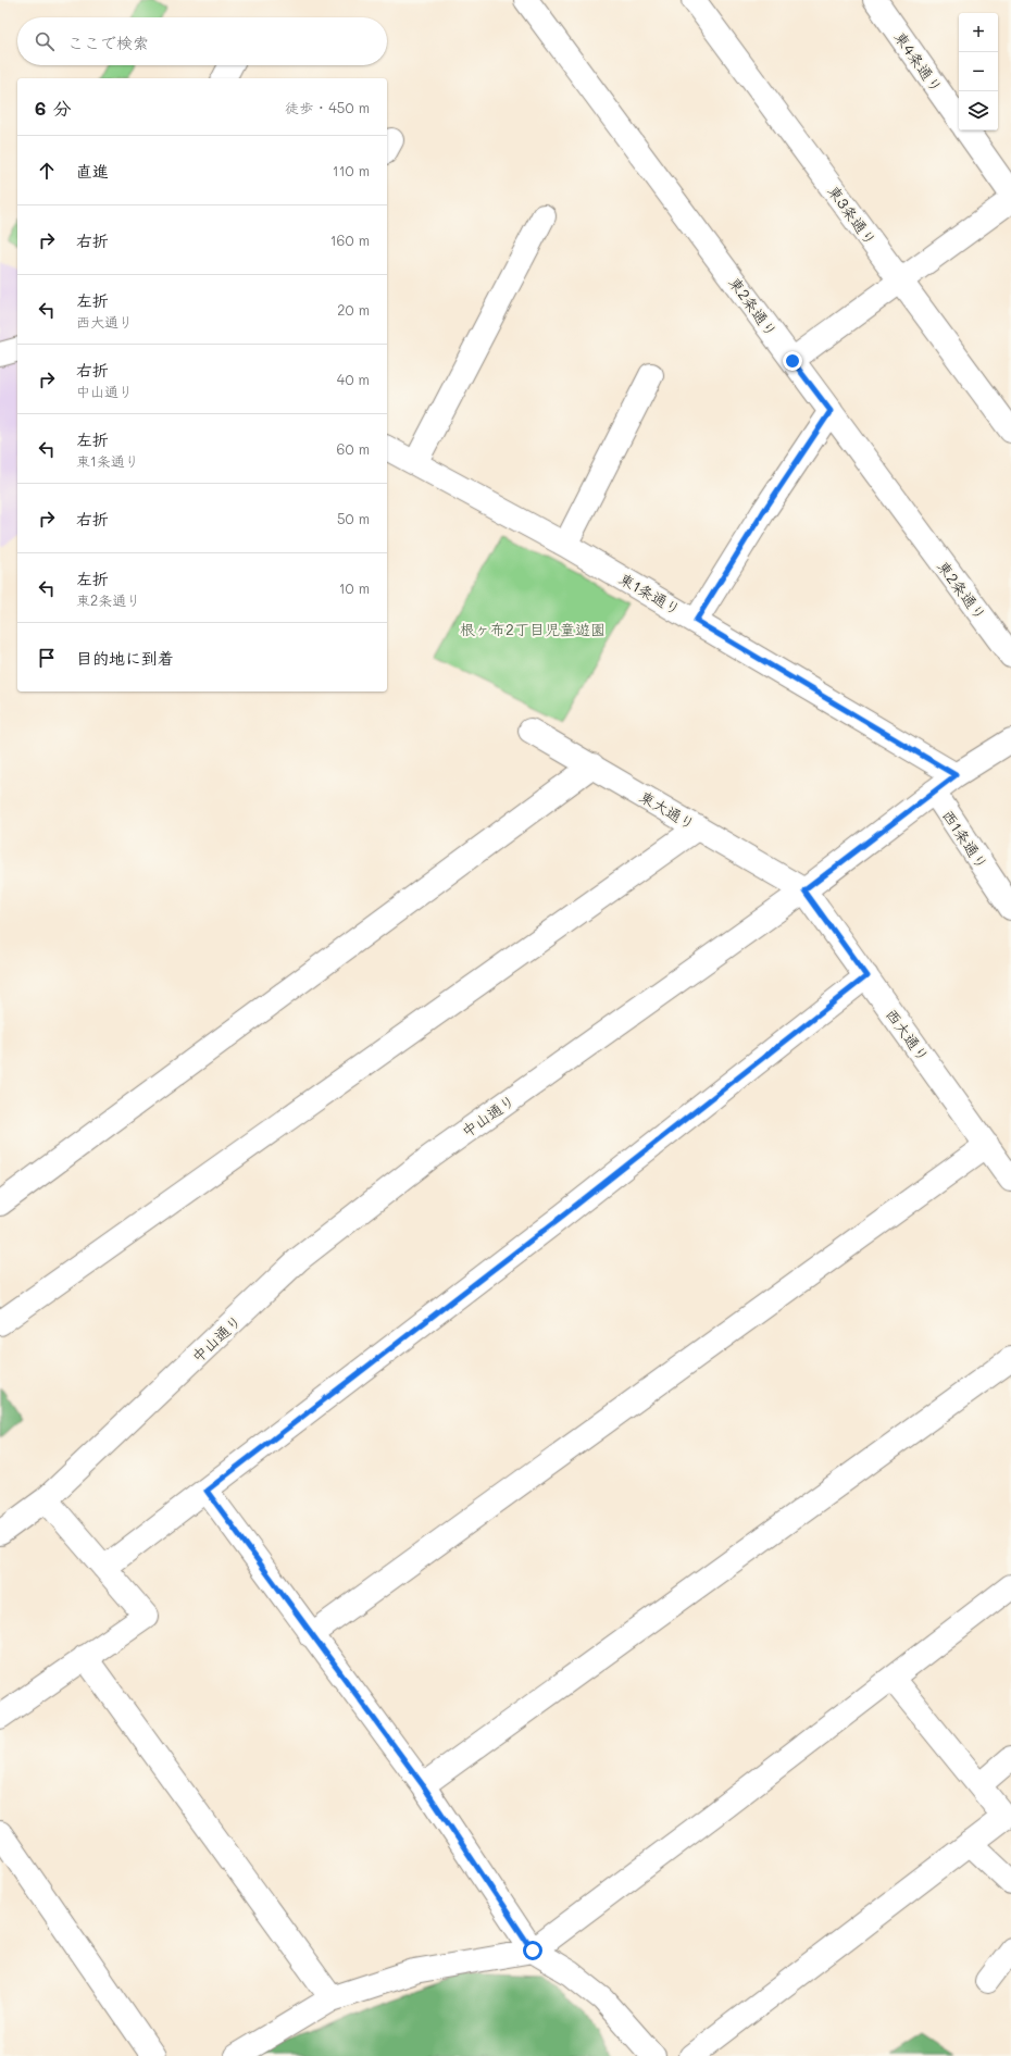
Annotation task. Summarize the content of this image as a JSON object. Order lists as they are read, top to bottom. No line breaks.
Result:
{"streets":{"street":["東4条通り","東3条通り","東2条通り","東1条通り","東大通り","西1条通り","西大通り","中山通り"]},"crossings":[["東1条通り","中山通り"],["東大通り","西大通り"],["東大通り","中山通り"],["西1条通り","中山通り"],["西大通り","中山通り"]],"parks":["根ヶ布2丁目児童遊園"],"page":{"map_buttons":["+","−"],"search":"ここで検索","heading":["6 分","徒歩 · 450 m"],"list":[["直進","110 m"],["右折","160 m"],["左折","西大通り","20 m"],["右折","中山通り","40 m"],["左折","東1条通り","60 m"],["右折","50 m"],["左折","東2条通り","10 m"],"目的地に到着"]}}
